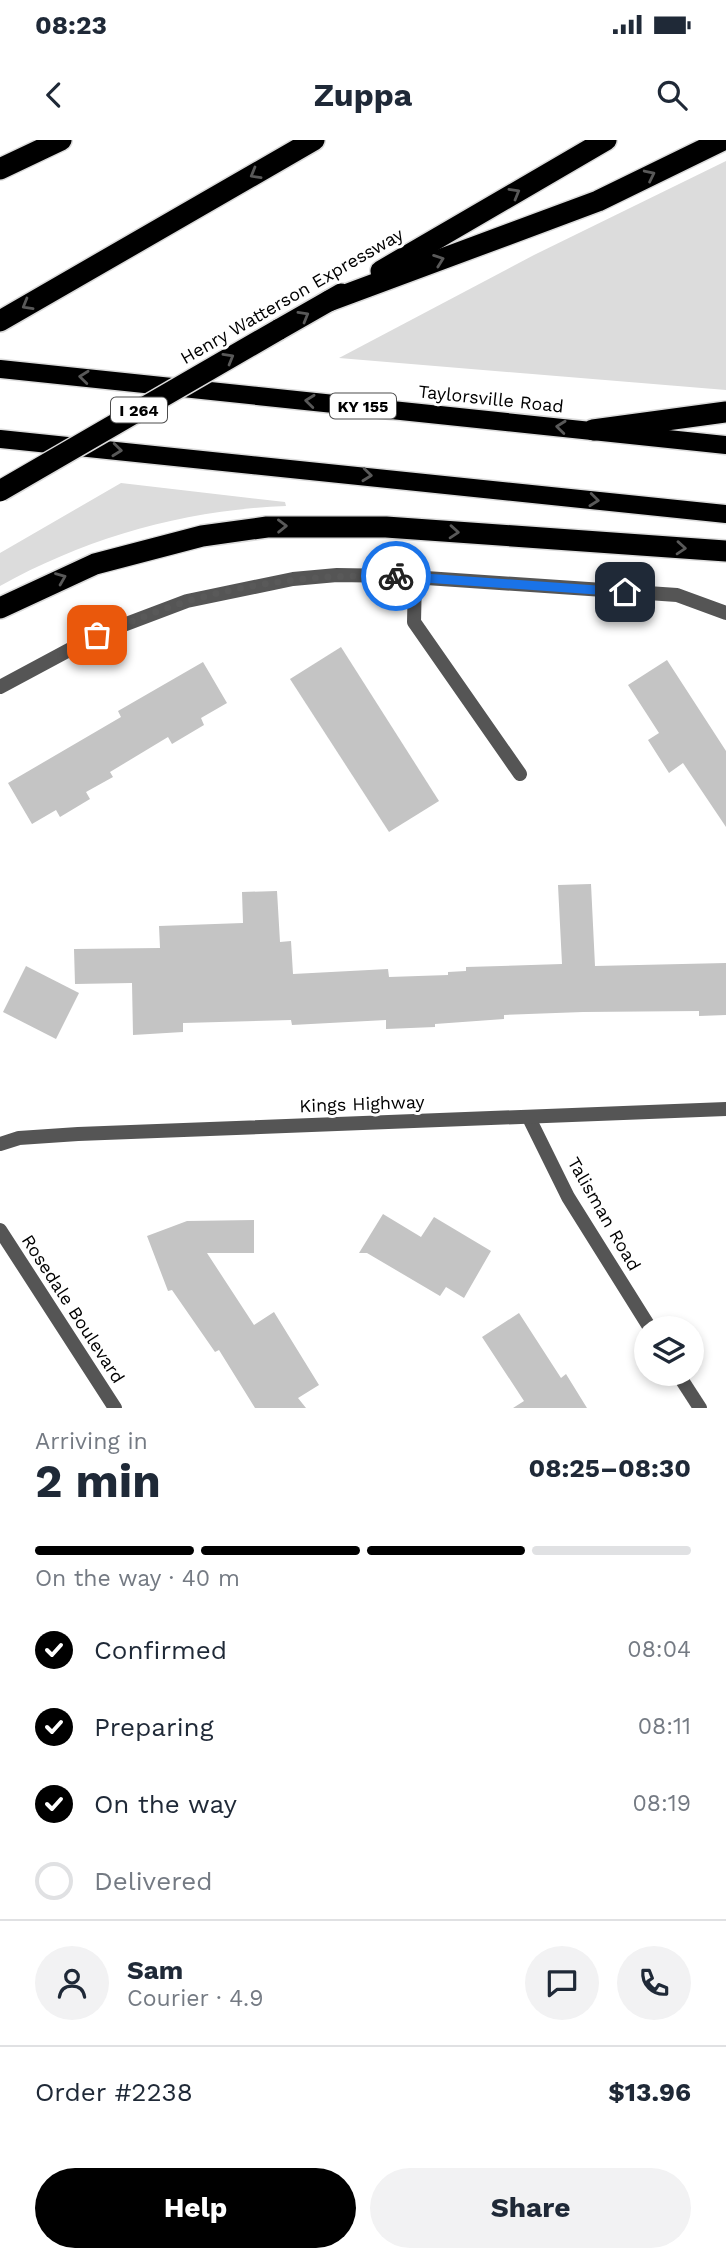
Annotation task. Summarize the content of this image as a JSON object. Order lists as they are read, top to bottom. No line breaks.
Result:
{"streets":{"highway":["Henry Watterson Expressway","I 264"],"main road":["Taylorsville Road","KY 155"],"street":["Kings Highway","Talisman Road","Rosedale Boulevard"]},"crossings":[["Kings Highway","Talisman Road"]],"page":{"status":"08:23","header":"Zuppa","heading":["2 min","Arriving in","08:25–08:30"],"panel":["Sam","Courier · 4.9","Order #2238","$13.96"],"bar":"On the way · 40 m","list":[["Confirmed","08:04"],["Preparing","08:11"],["On the way","08:19"],"Delivered"],"buttons":["Help","Share"]}}
